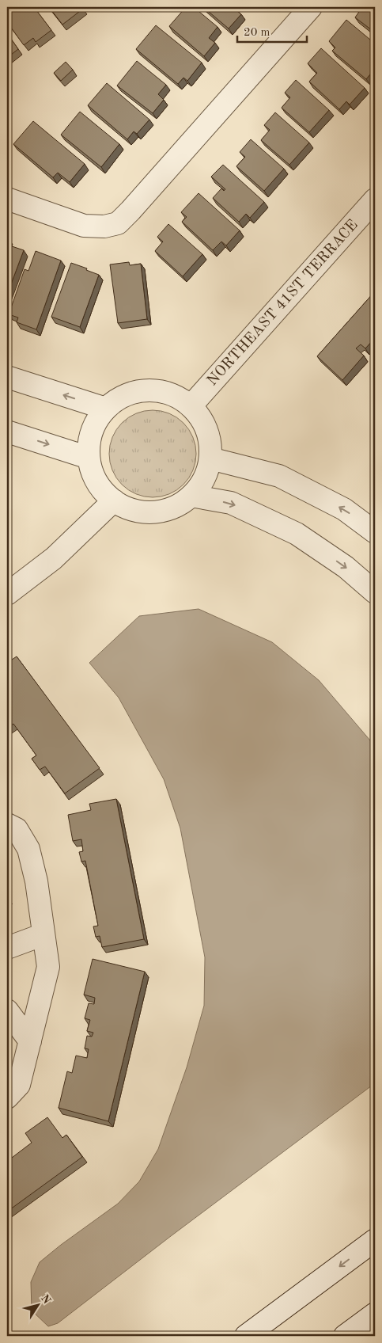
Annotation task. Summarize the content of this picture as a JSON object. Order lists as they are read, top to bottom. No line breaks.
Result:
{"streets":{"street":["NORTHEAST 41ST TERRACE"]},"scale_bar":"20 m","north":"top right"}
